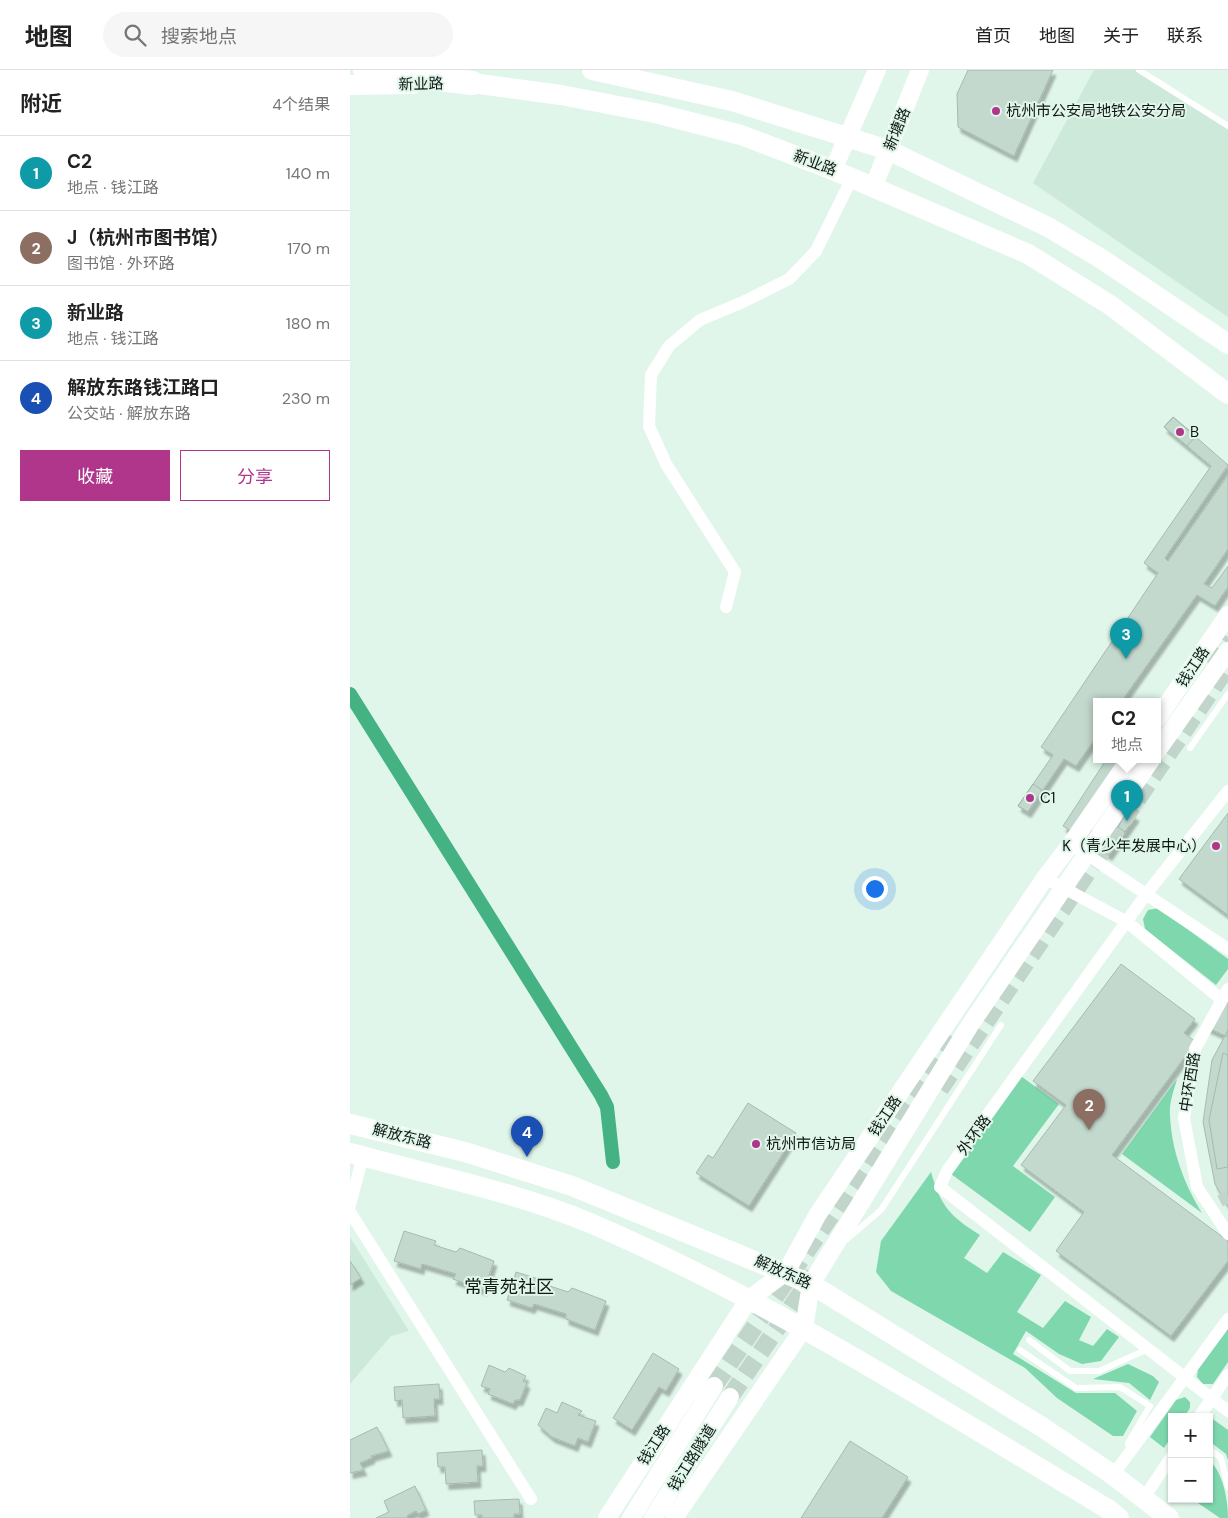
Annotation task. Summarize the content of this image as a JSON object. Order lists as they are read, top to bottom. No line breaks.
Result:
{"streets":{"main road":["新业路","新塘路","钱江路","解放东路","钱江路隧道"],"street":["中环西路","外环路"]},"crossings":[["新业路","新塘路"],["钱江路","解放东路"]],"districts":["常青苑社区"],"places":["杭州市公安局地铁公安分局","B","C1","K（青少年发展中心）","杭州市信访局"],"page":{"header":"地图","search":"搜索地点","nav":["首页","地图","关于","联系"],"heading":["附近","4个结果"],"list":[{"mark":"1","name":"C2","note":"地点 · 钱江路","value":"140 m"},{"mark":"2","name":"J（杭州市图书馆）","note":"图书馆 · 外环路","value":"170 m"},{"mark":"3","name":"新业路","note":"地点 · 钱江路","value":"180 m"},{"mark":"4","name":"解放东路钱江路口","note":"公交站 · 解放东路","value":"230 m"}],"buttons":["收藏","分享"],"pins":["3","1","2","4"],"popup":["C2","地点"],"map_buttons":["+","−"]}}
